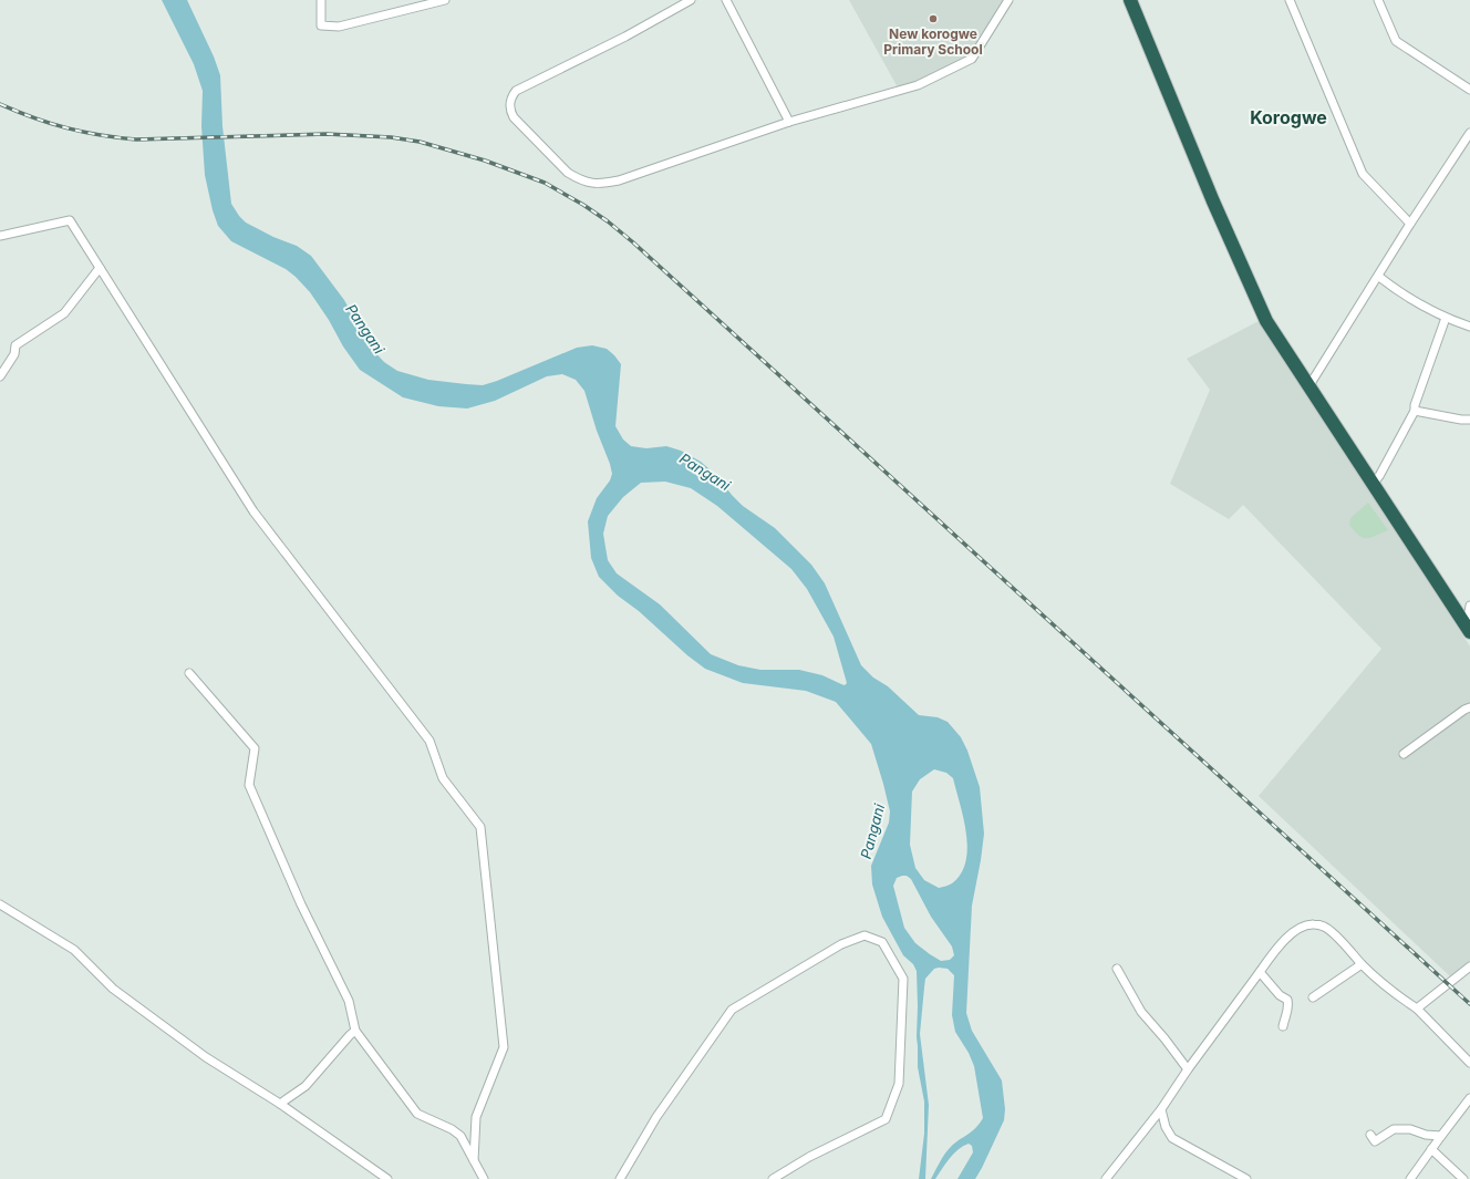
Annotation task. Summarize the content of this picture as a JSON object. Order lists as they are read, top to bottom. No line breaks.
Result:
{"districts":["Korogwe"],"water":["Pangani"],"places":["New korogwe Primary School"]}
